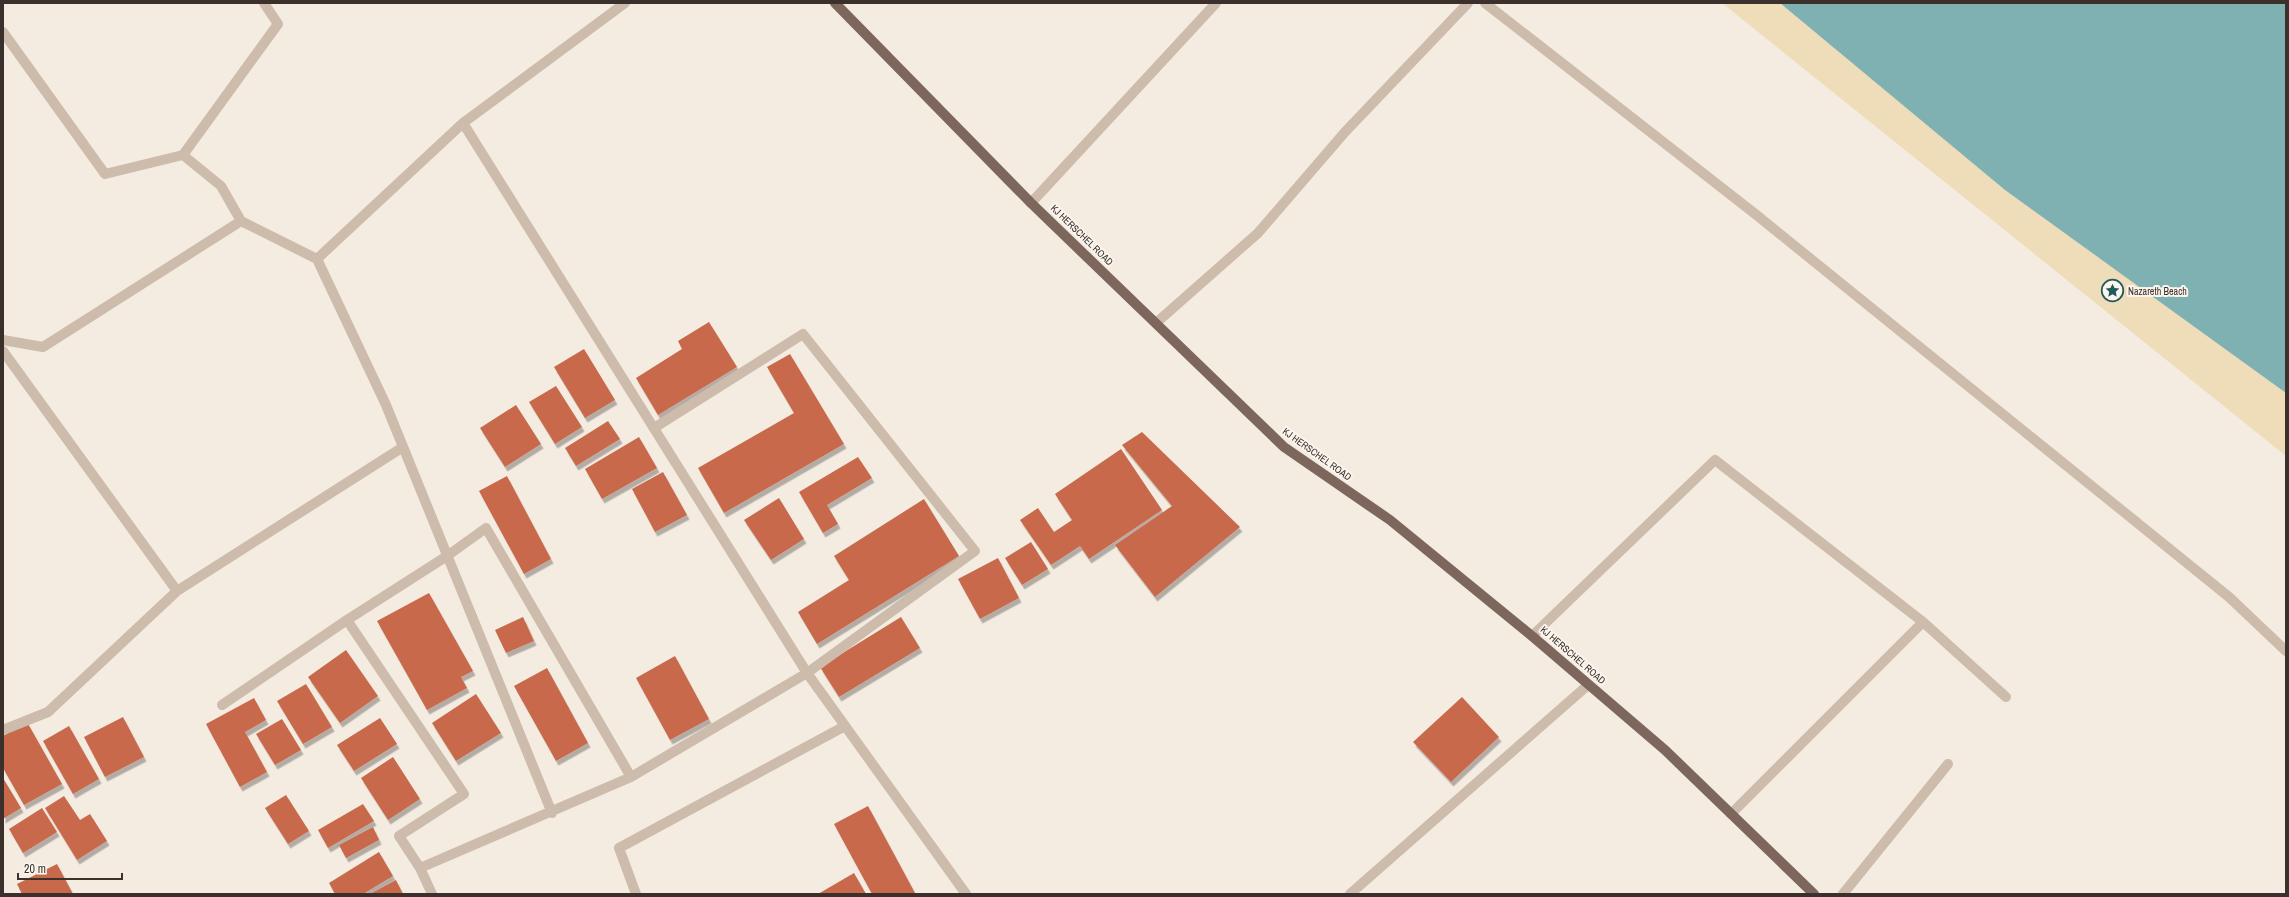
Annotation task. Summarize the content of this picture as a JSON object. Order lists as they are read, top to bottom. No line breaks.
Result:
{"streets":{"main road":["KJ HERSCHEL ROAD"]},"places":{"place":["Nazareth Beach"]},"scale_bar":"20 m"}
